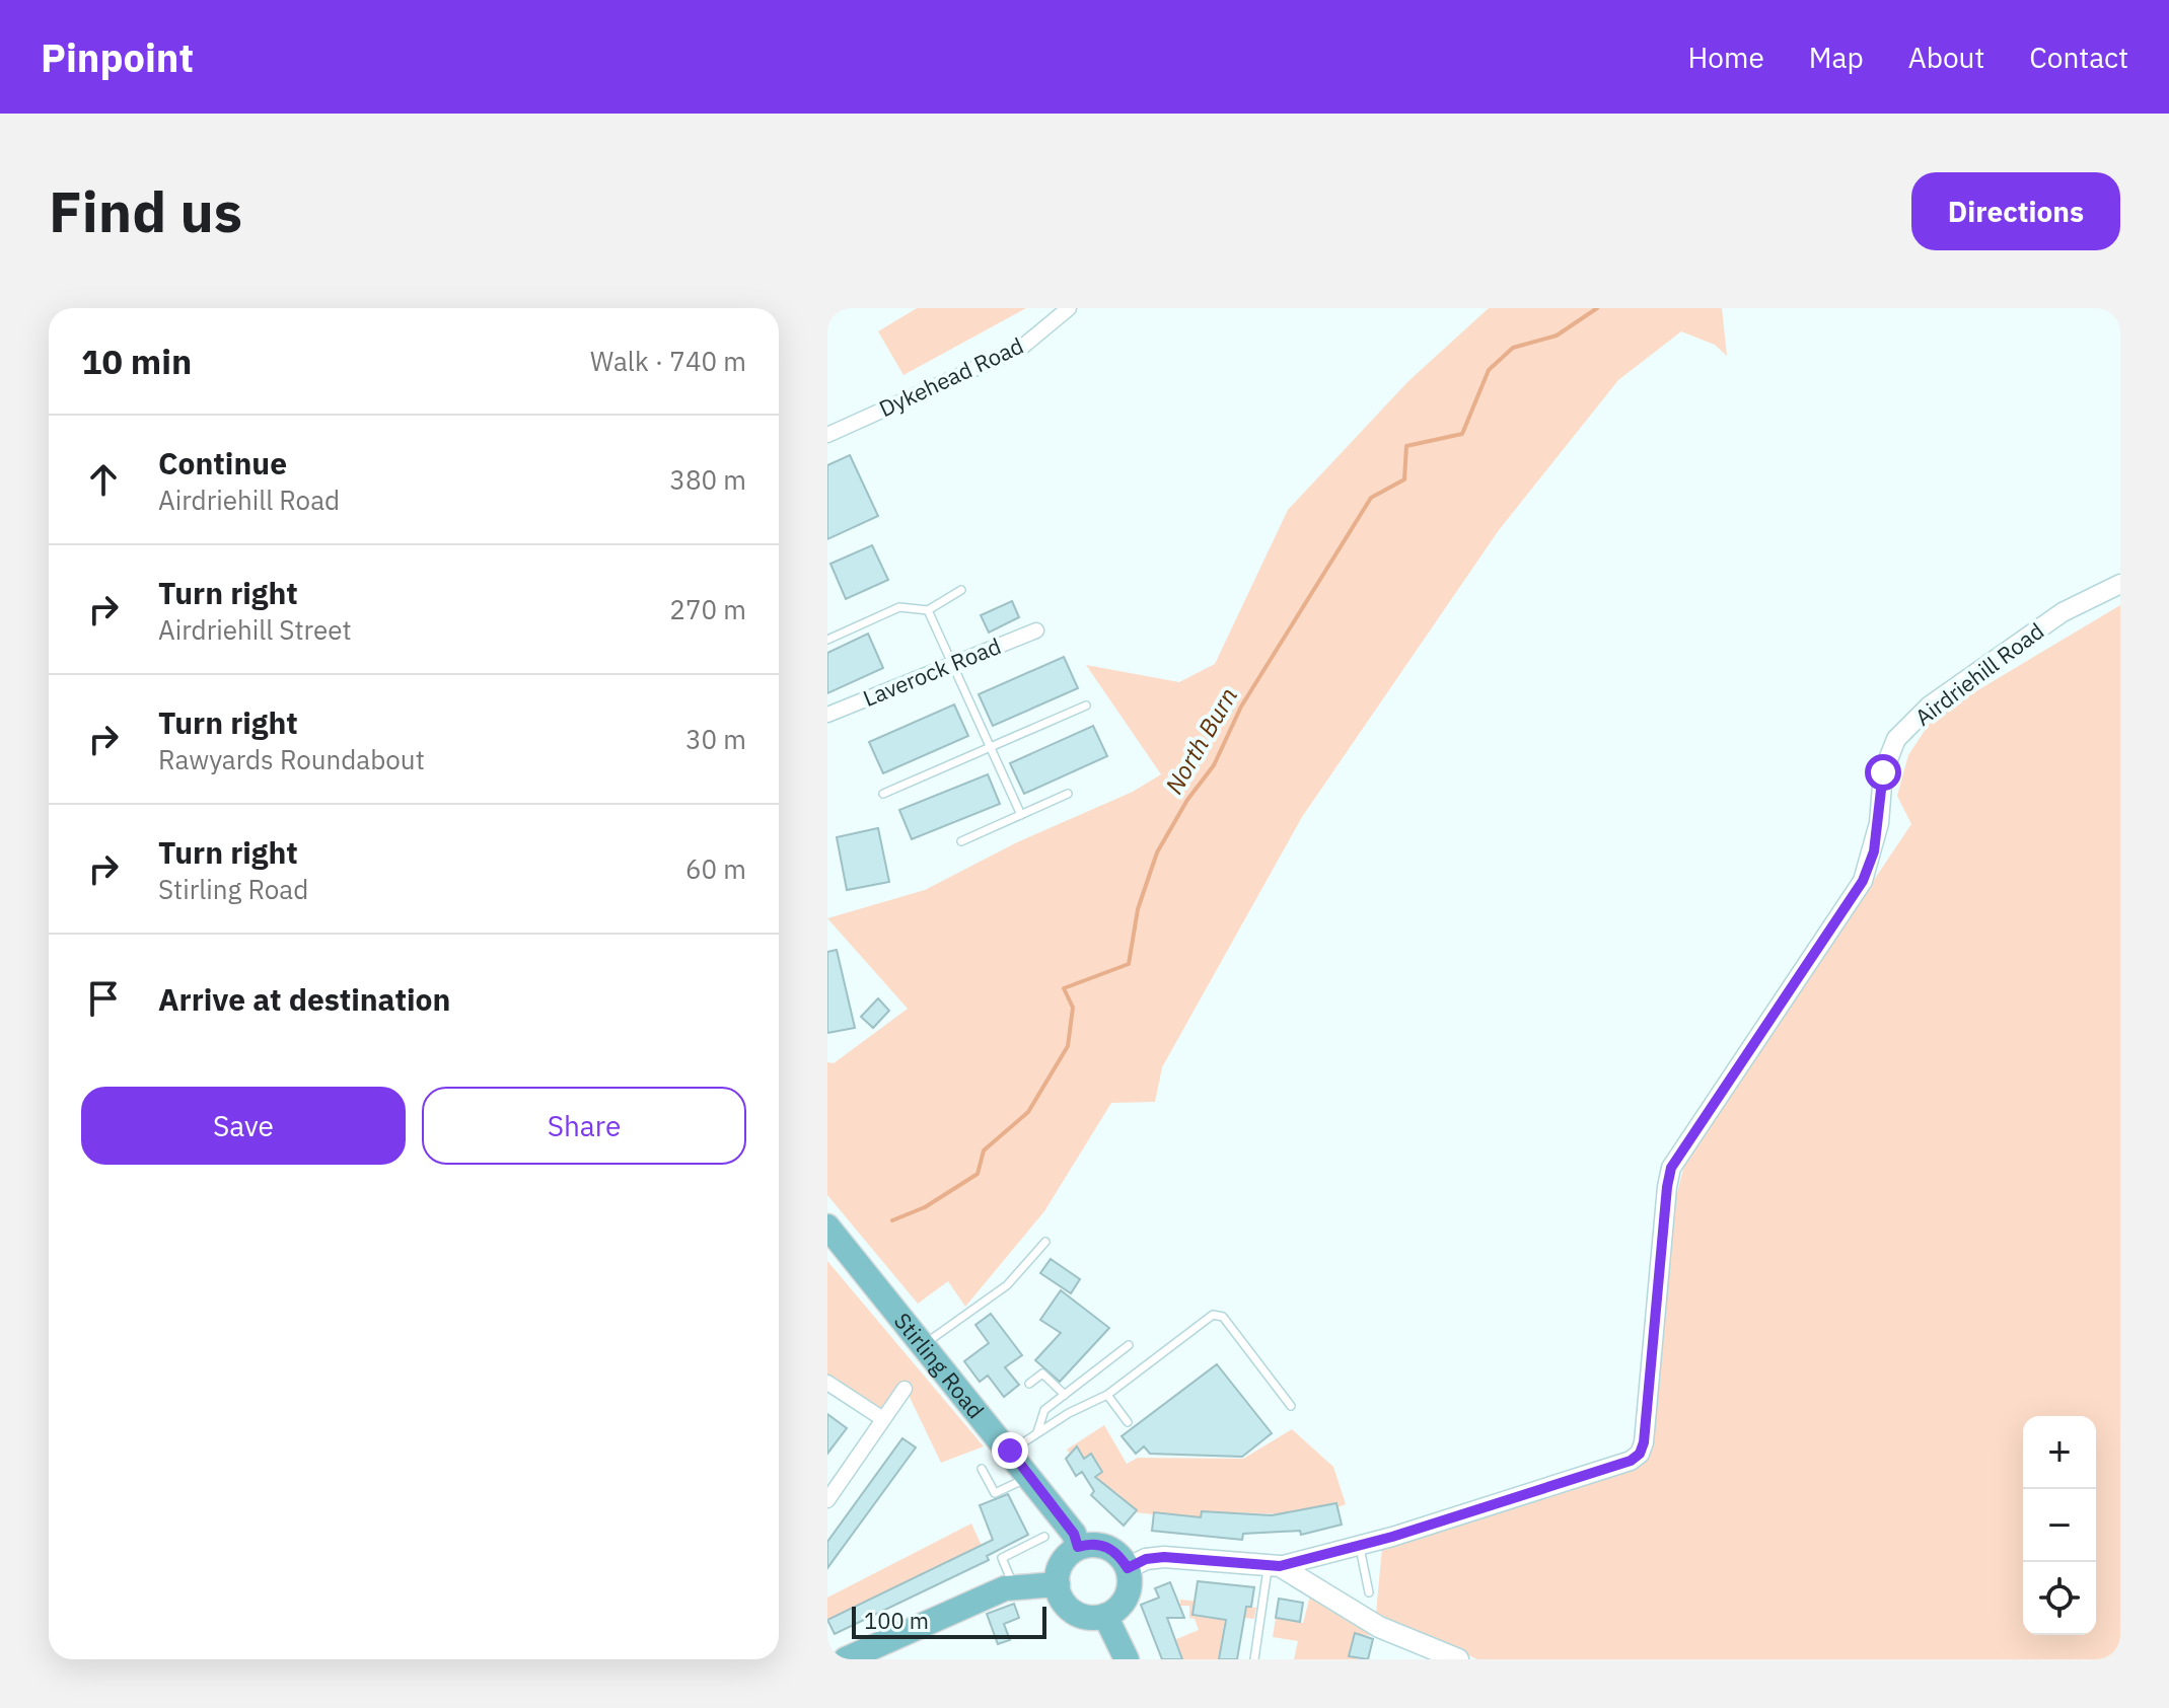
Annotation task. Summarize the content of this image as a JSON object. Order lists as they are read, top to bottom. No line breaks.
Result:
{"streets":{"main road":["Stirling Road"],"street":["Dykehead Road","Laverock Road","Airdriehill Road"]},"water":["North Burn"],"scale_bar":"100 m","page":{"header":"Pinpoint","nav":["Home","Map","About","Contact"],"buttons":["Directions",["Save","Share"]],"title":"Find us","heading":["10 min","Walk · 740 m"],"list":[["Continue","Airdriehill Road","380 m"],["Turn right","Airdriehill Street","270 m"],["Turn right","Rawyards Roundabout","30 m"],["Turn right","Stirling Road","60 m"],"Arrive at destination"],"map_buttons":["+","−"],"scale":"100 m"}}
